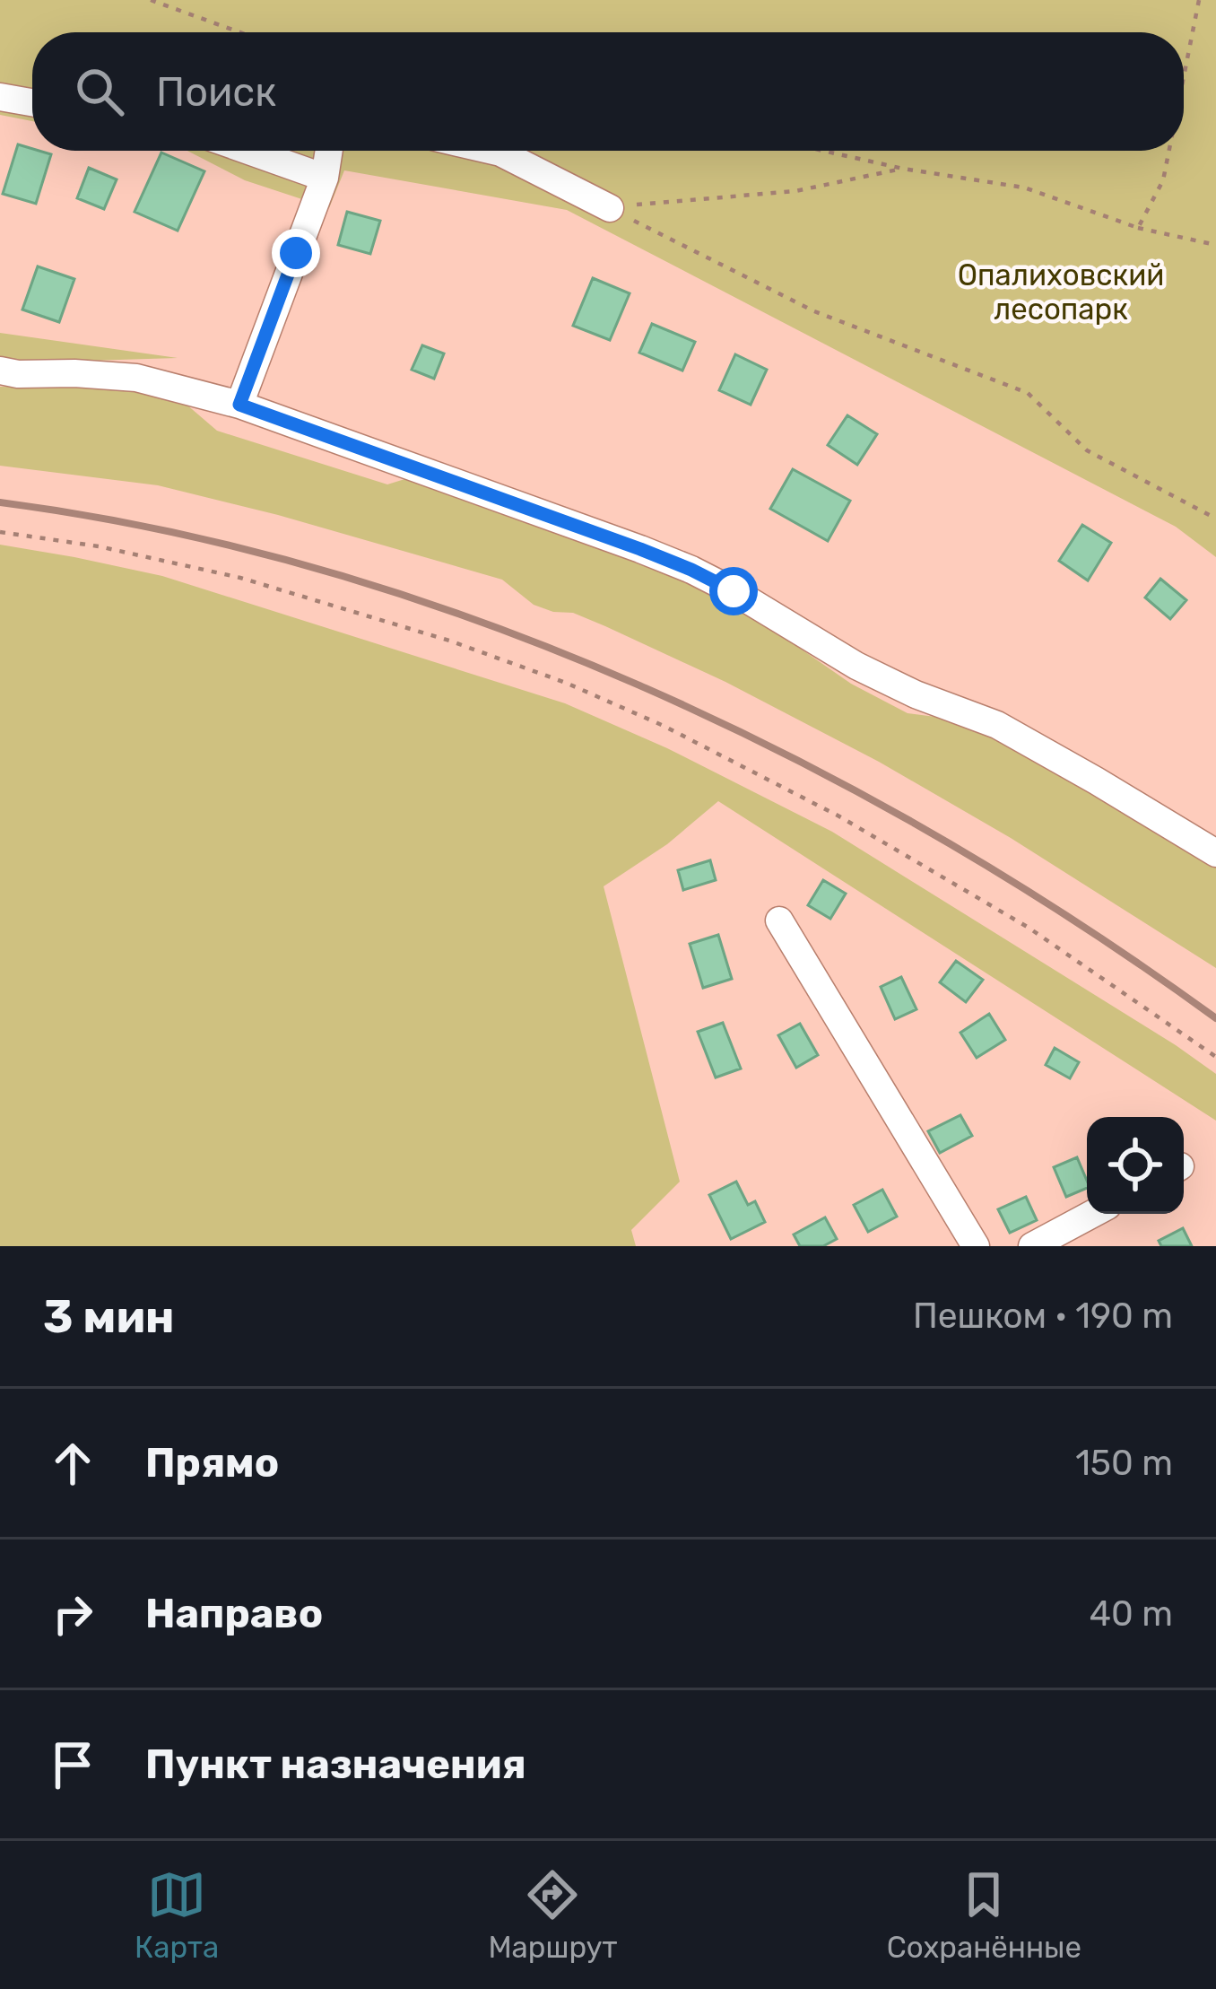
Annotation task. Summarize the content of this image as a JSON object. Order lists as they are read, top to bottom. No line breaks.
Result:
{"parks":["Опалиховский лесопарк"],"page":{"search":"Поиск","heading":["3 мин","Пешком · 190 m"],"list":[["Прямо","150 m"],["Направо","40 m"],"Пункт назначения"],"nav":["Карта","Маршрут","Сохранённые"]}}
